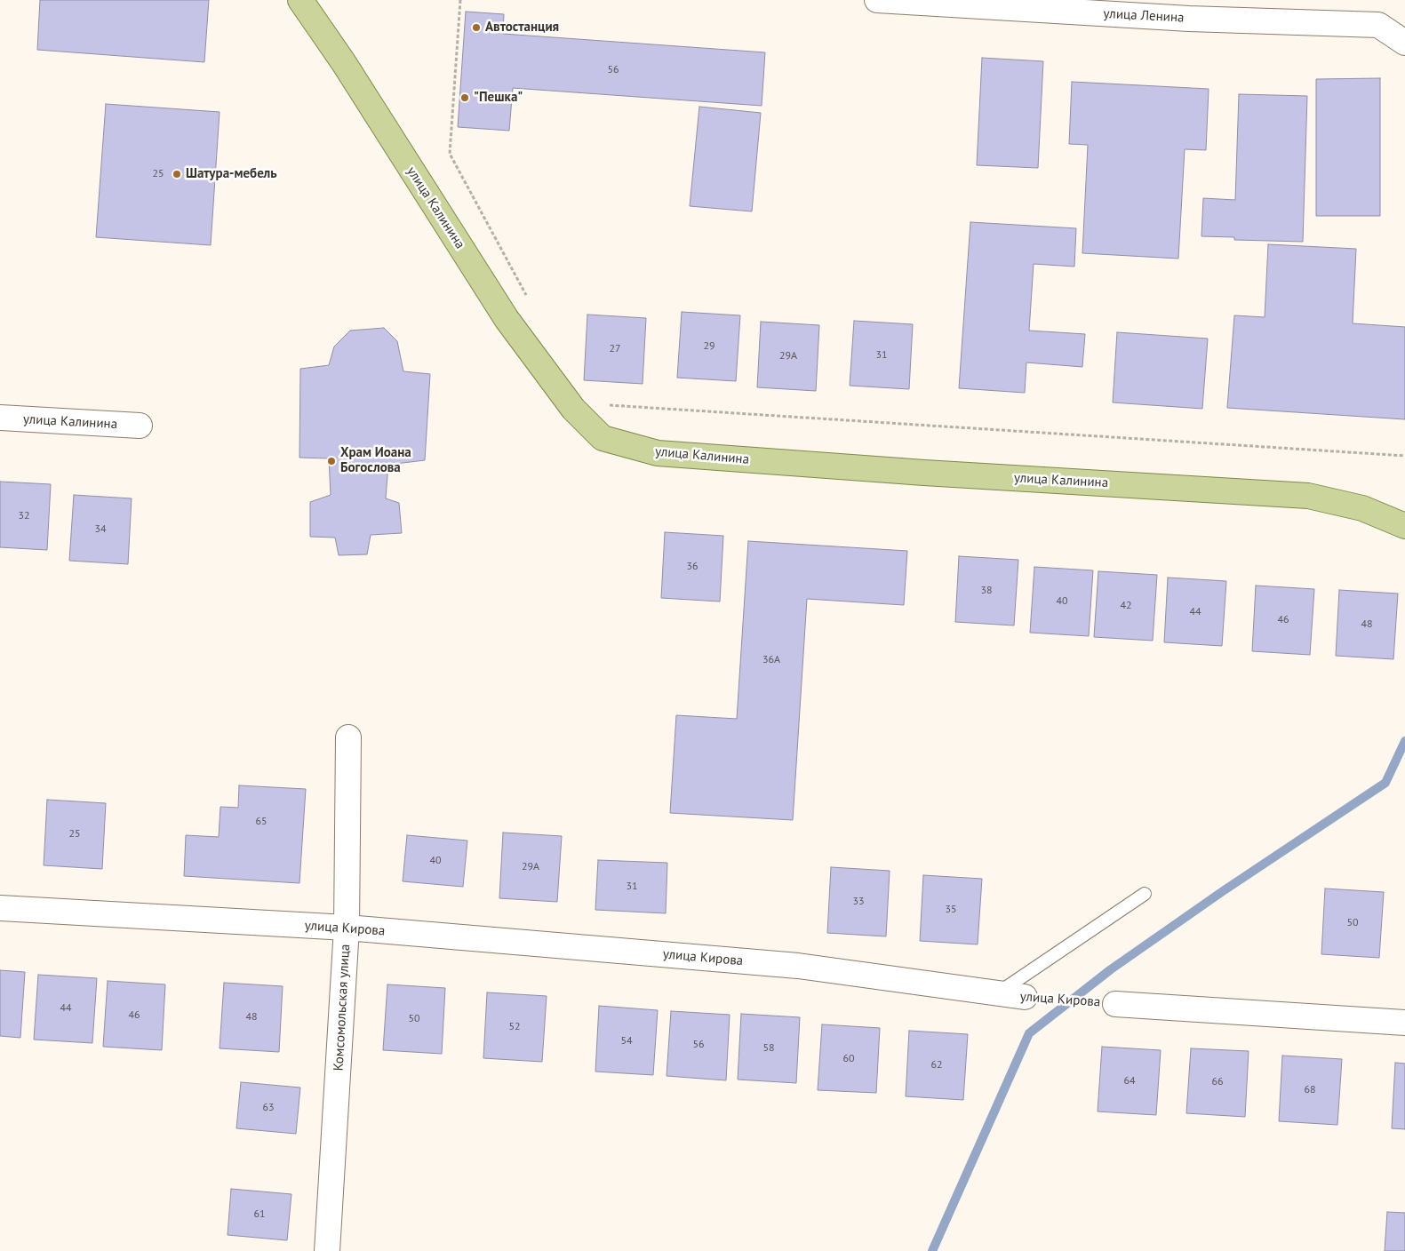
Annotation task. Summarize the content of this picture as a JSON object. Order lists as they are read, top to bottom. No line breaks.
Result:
{"streets":{"main road":["улица Калинина"],"street":["улица Ленина","улица Кирова","Комсомольская улица"]},"crossings":[["улица Кирова","Комсомольская улица"]],"places":["Автостанция","\"Пешка\"","Шатура-мебель","Храм Иоана Богослова"],"house_numbers":["56","25","29","27","31","29А","32","34","36","38","40","42","44","46","48","36А","65","25","40","29А","31","33","35","50","44","46","48","50","52","54","56","58","60","62","64","66","68","63","61"]}
